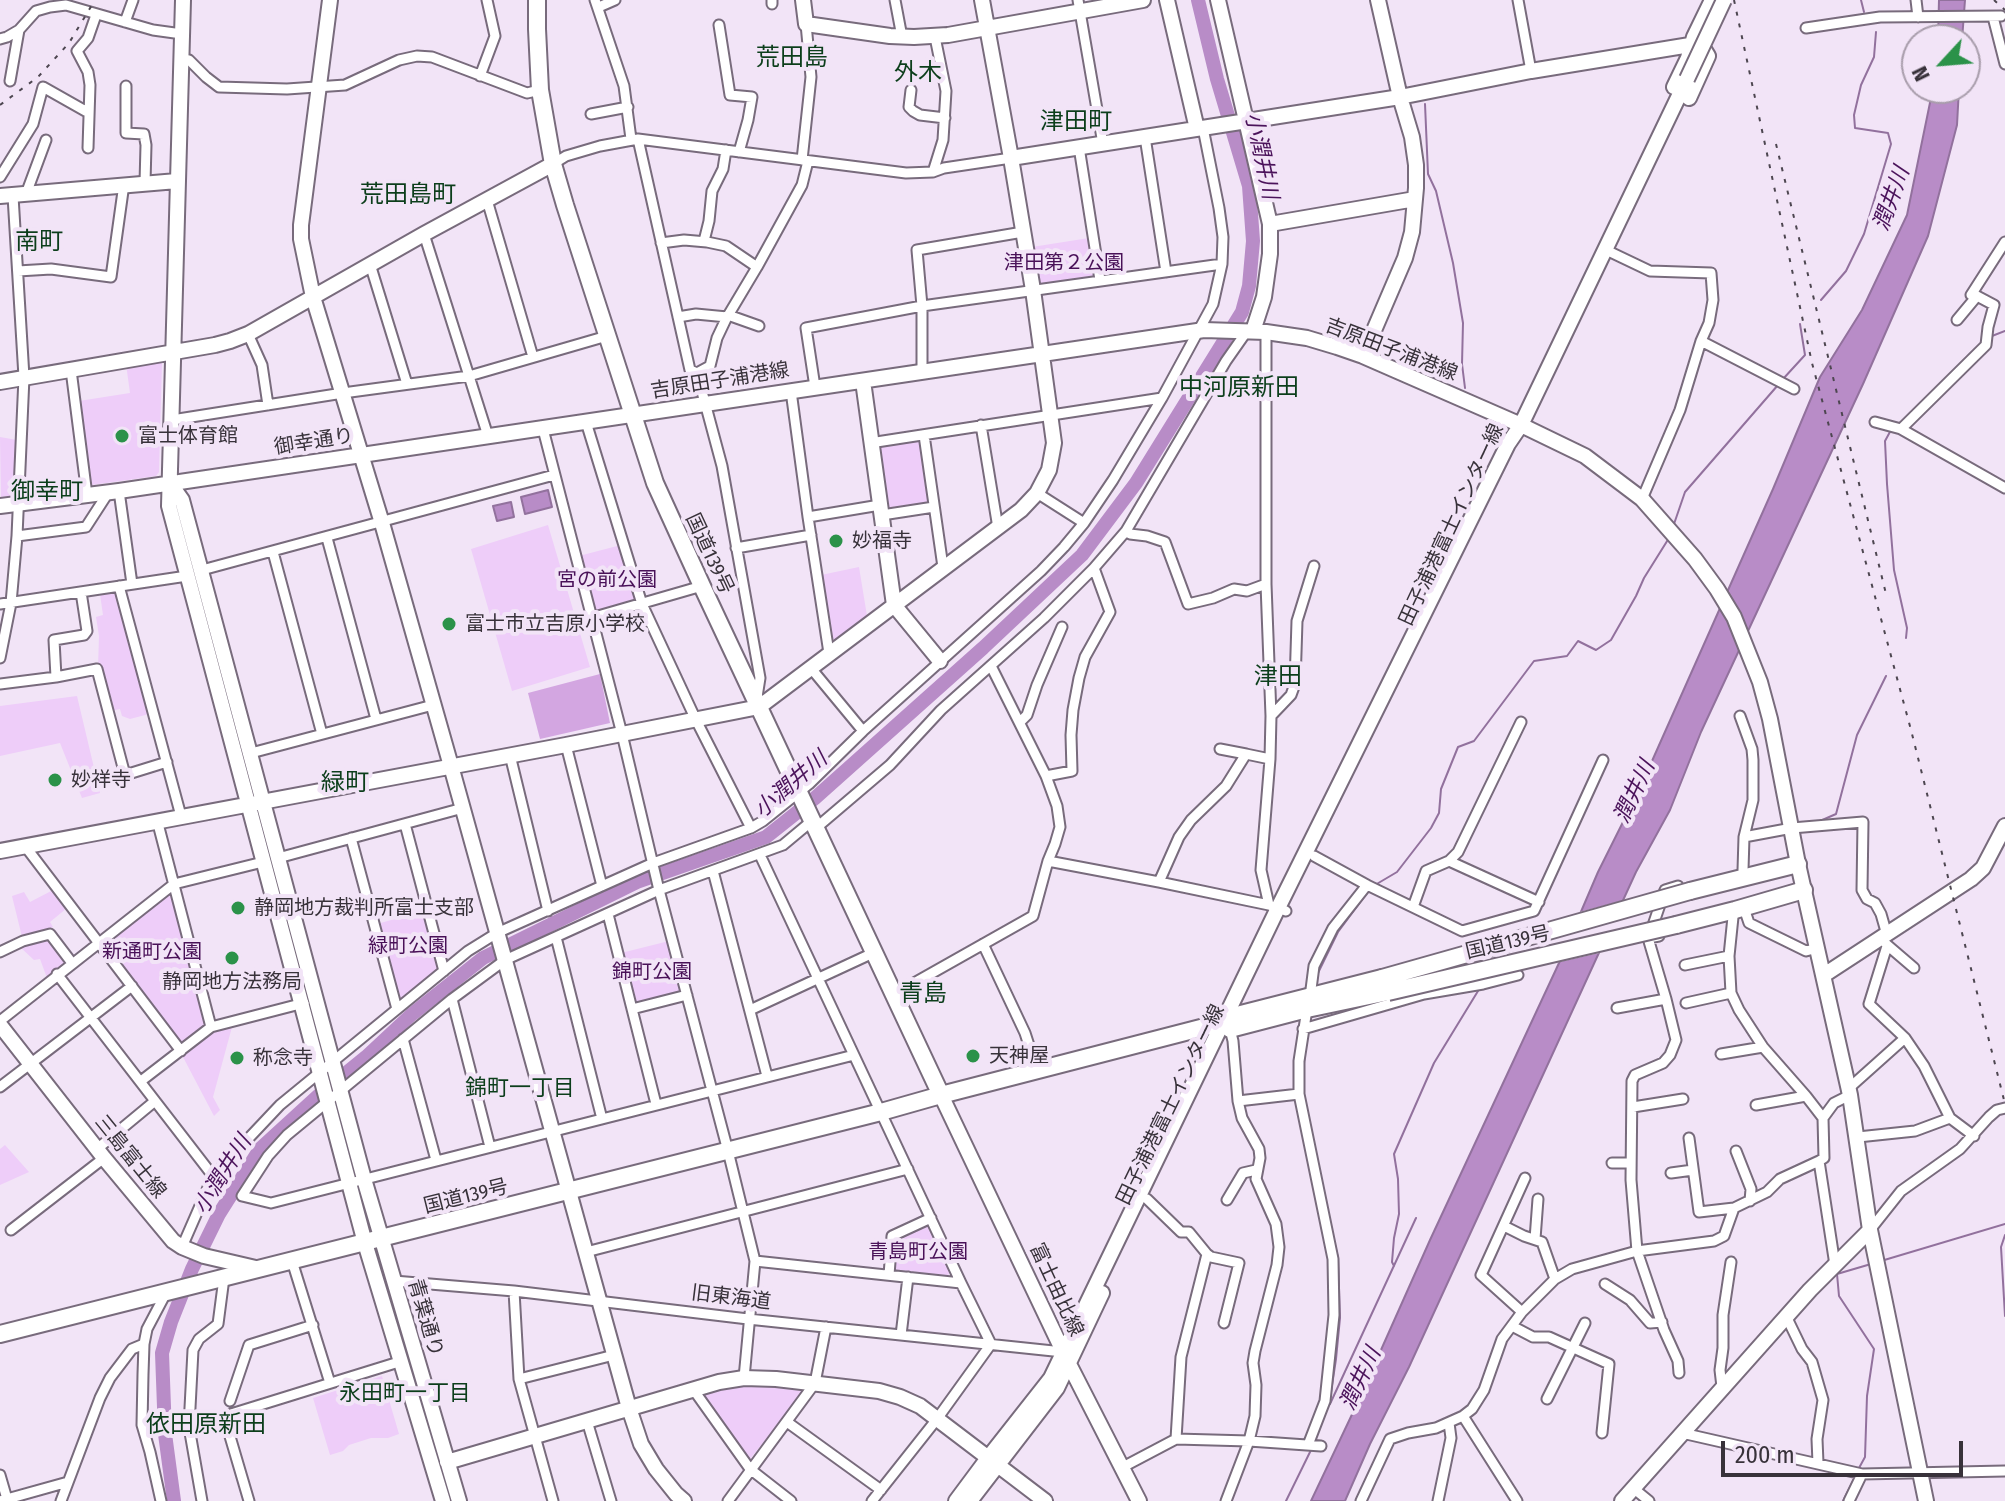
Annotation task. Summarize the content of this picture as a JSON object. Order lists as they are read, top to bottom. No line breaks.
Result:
{"streets":{"highway":["国道139号"],"street":["吉原田子浦港線","御幸通り","田子浦港富士インター線","三島富士線","富士由比線","旧東海道","青葉通り"]},"crossings":[["吉原田子浦港線","御幸通り"],["吉原田子浦港線","田子浦港富士インター線"],["吉原田子浦港線","国道139号"],["御幸通り","国道139号"],["田子浦港富士インター線","国道139号"],["田子浦港富士インター線","富士由比線"],["田子浦港富士インター線","旧東海道"],["国道139号","富士由比線"],["国道139号","青葉通り"],["富士由比線","旧東海道"],["旧東海道","青葉通り"]],"districts":["荒田島","外木","津田町","荒田島町","南町","中河原新田","御幸町","津田","緑町","青島","錦町一丁目","永田町一丁目","依田原新田"],"water":["小潤井川","潤井川"],"parks":["津田第２公園","宮の前公園","緑町公園","新通町公園","錦町公園","青島町公園"],"places":["富士体育館","妙福寺","富士市立吉原小学校","妙祥寺","静岡地方裁判所富士支部","静岡地方法務局","天神屋","称念寺"],"scale_bar":"200 m","north":"bottom left"}
